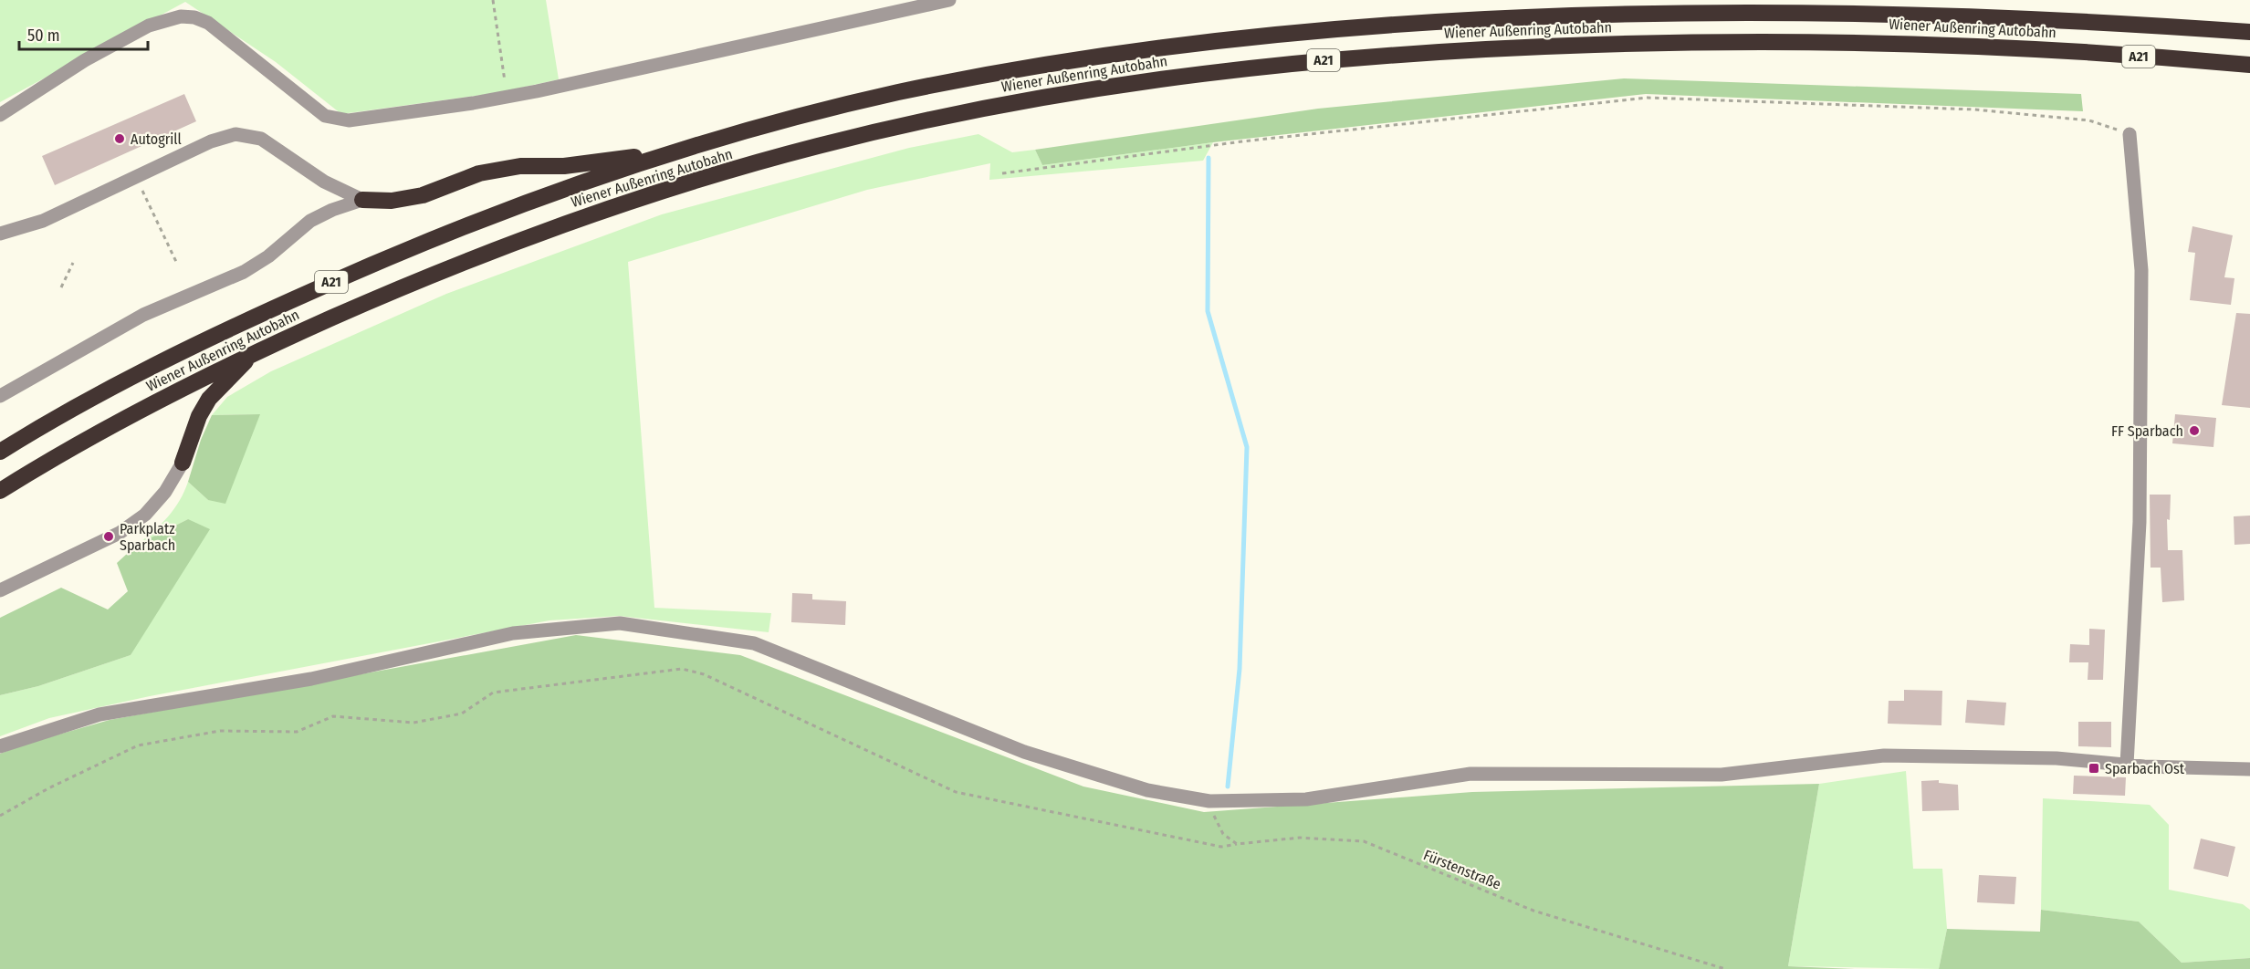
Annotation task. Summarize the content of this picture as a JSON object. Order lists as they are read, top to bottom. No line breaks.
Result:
{"streets":{"highway":["Wiener Außenring Autobahn","A21"],"path":["Fürstenstraße"]},"places":{"other":["Autogrill","FF Sparbach","Parkplatz Sparbach"],"transit":["Sparbach Ost"]},"scale_bar":"50 m"}
